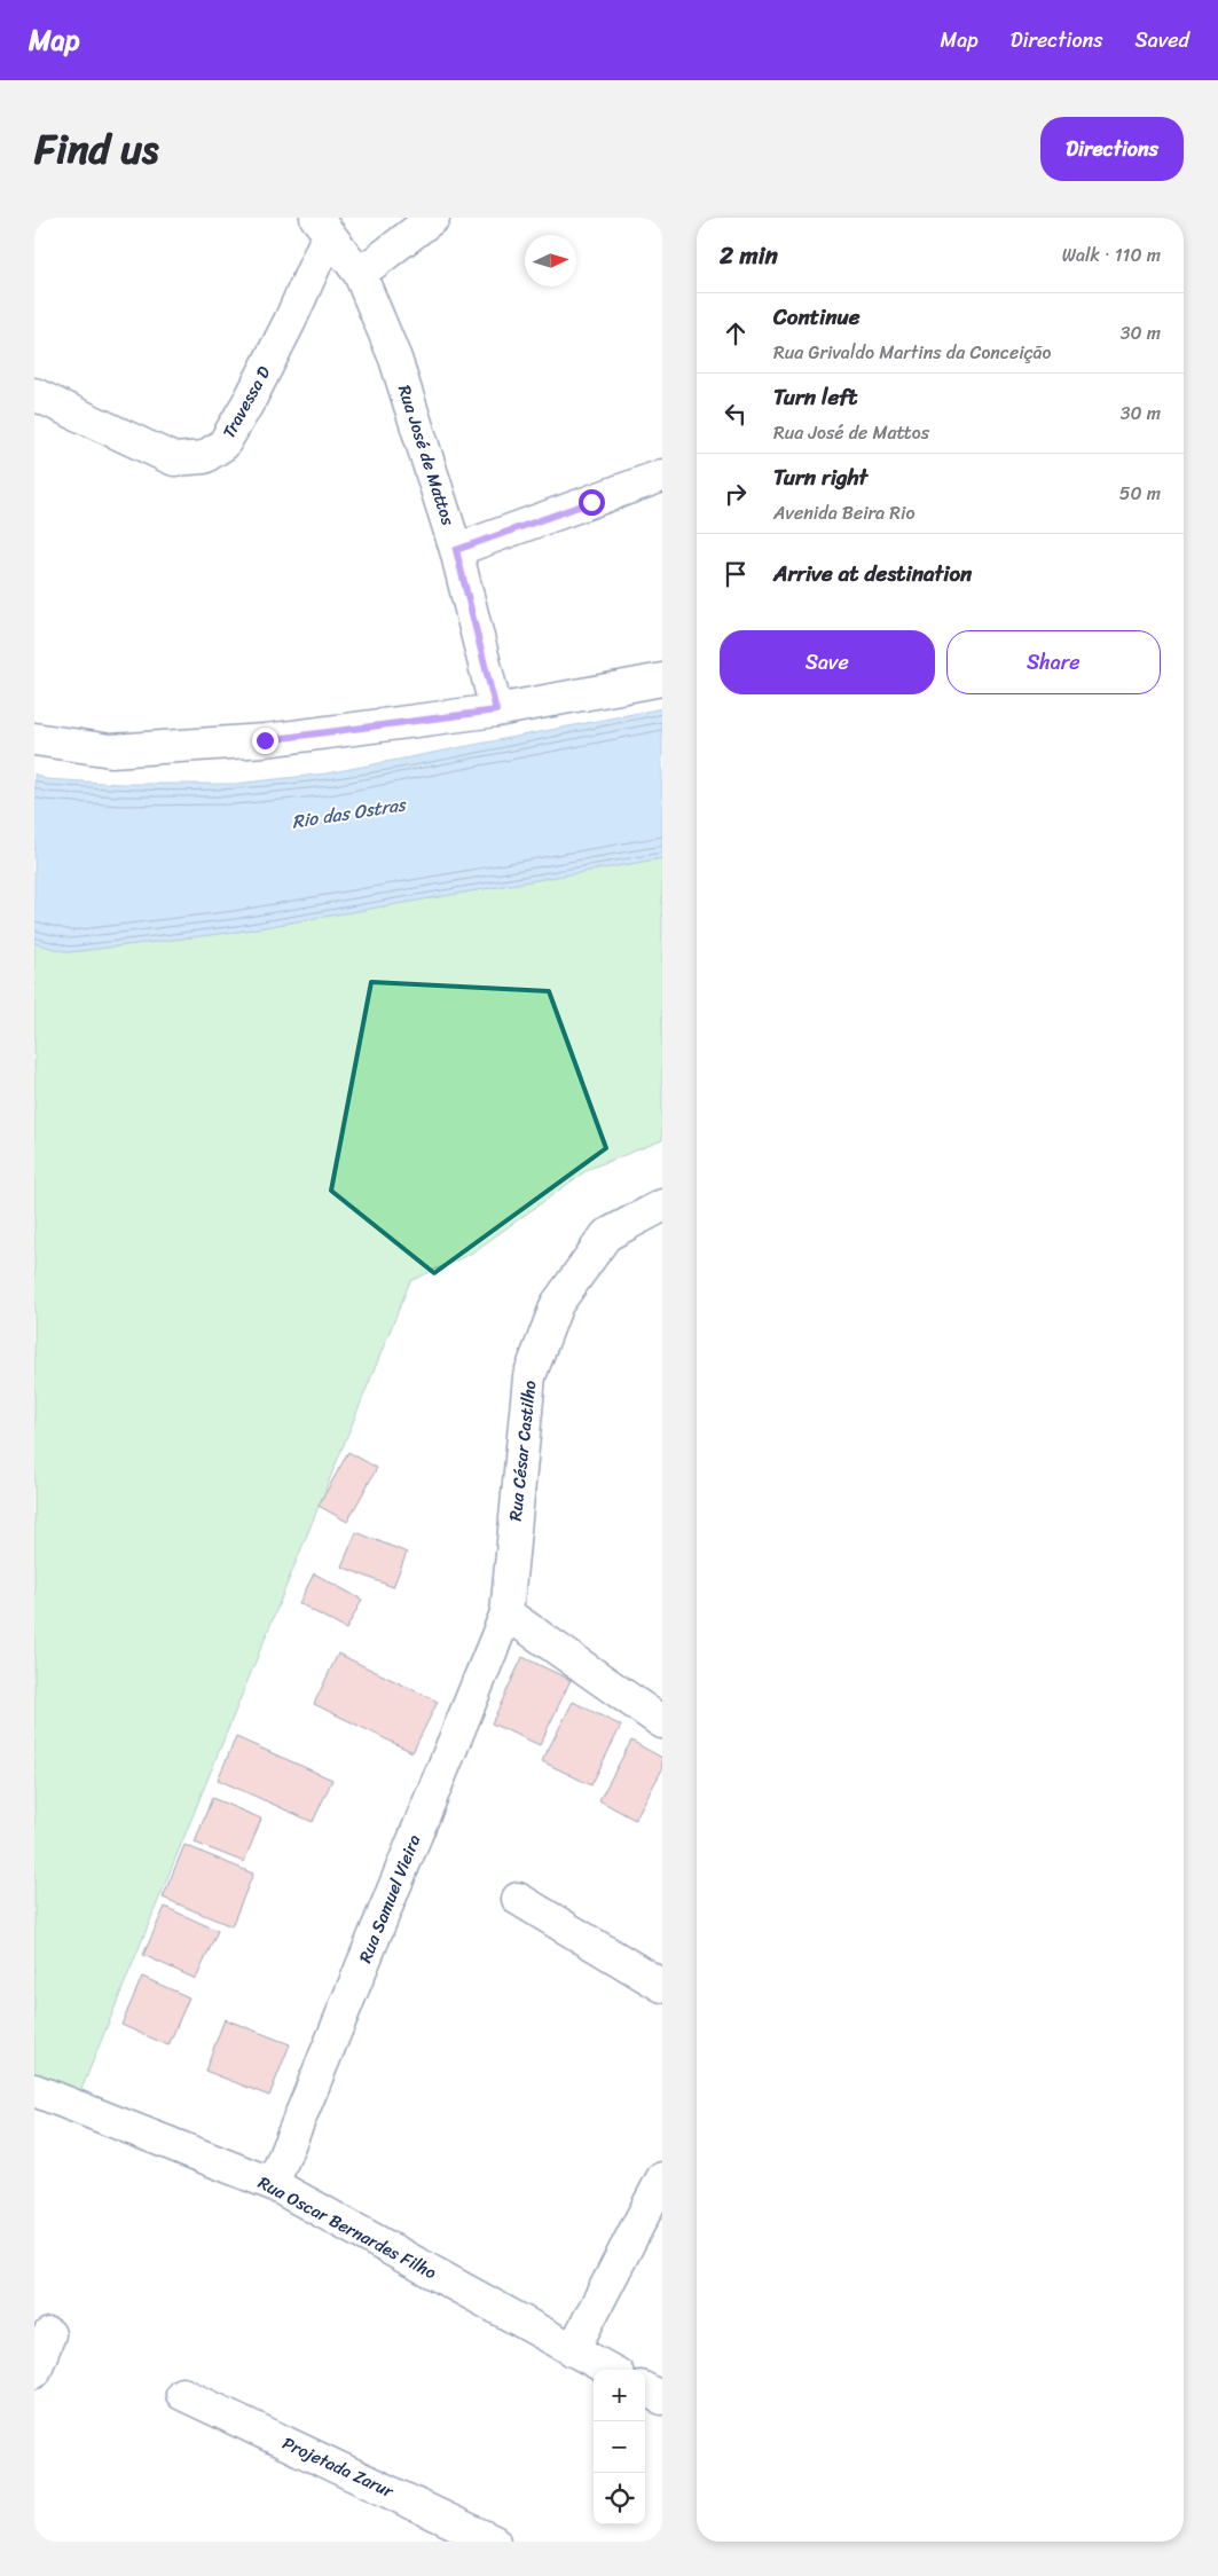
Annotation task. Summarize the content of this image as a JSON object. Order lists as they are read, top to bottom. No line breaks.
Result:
{"streets":{"street":["Travessa D","Rua José de Mattos","Rua César Castilho","Rua Samuel Vieira","Rua Oscar Bernardes Filho","Projetada Zarur"]},"crossings":[["Travessa D","Rua José de Mattos"],["Rua César Castilho","Rua Samuel Vieira"],["Rua Samuel Vieira","Rua Oscar Bernardes Filho"]],"water":["Rio das Ostras"],"north":"right","page":{"header":"Map","nav":["Map","Directions","Saved"],"title":"Find us","buttons":["Directions",["Save","Share"]],"heading":["2 min","Walk · 110 m"],"list":[["Continue","Rua Grivaldo Martins da Conceição","30 m"],["Turn left","Rua José de Mattos","30 m"],["Turn right","Avenida Beira Rio","50 m"],"Arrive at destination"],"map_buttons":["+","−"]}}
